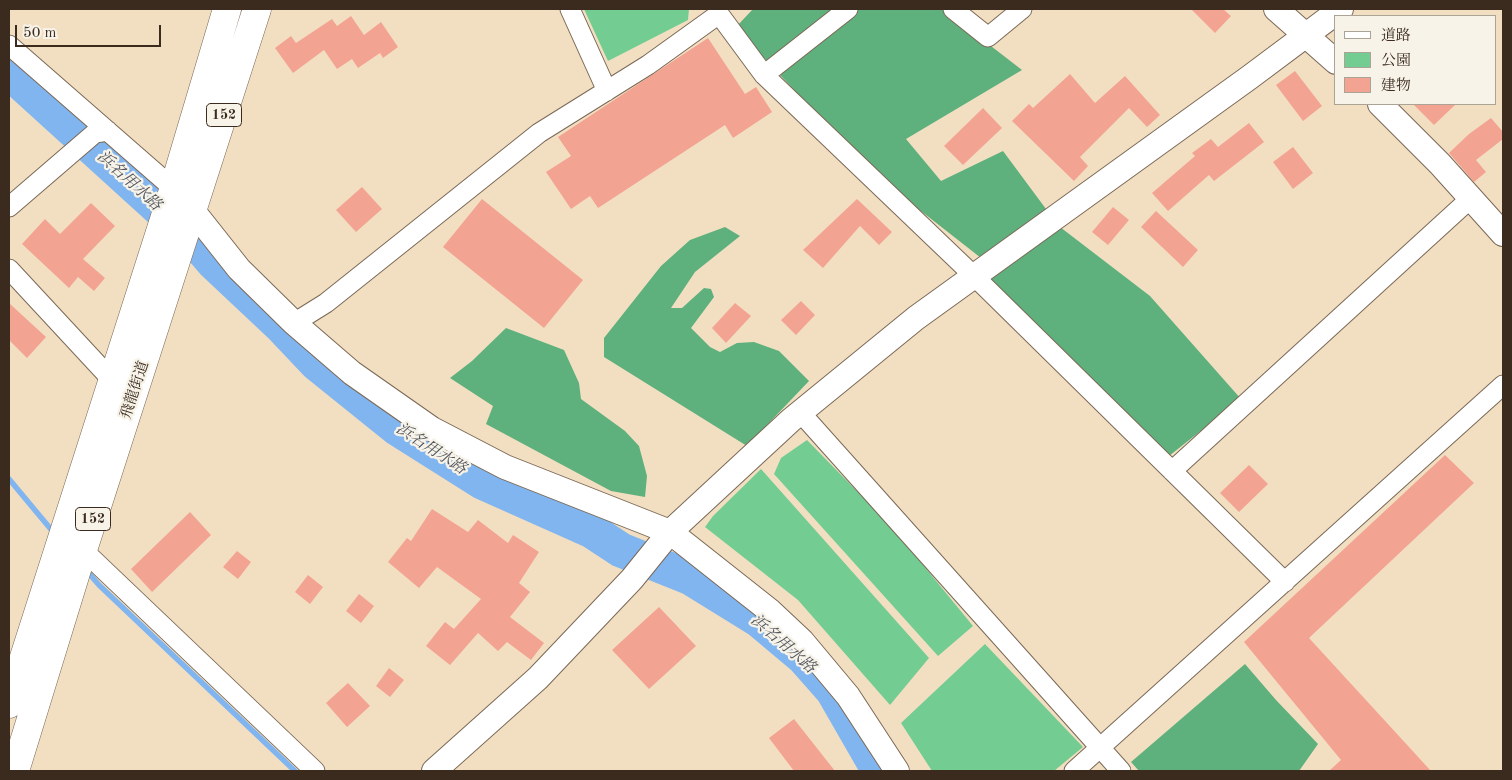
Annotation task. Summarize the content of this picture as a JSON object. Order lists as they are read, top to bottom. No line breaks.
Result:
{"streets":{"highway":["152","飛龍街道"]},"water":["浜名用水路"],"legend":["道路","公園","建物"],"scale_bar":"50 m"}
